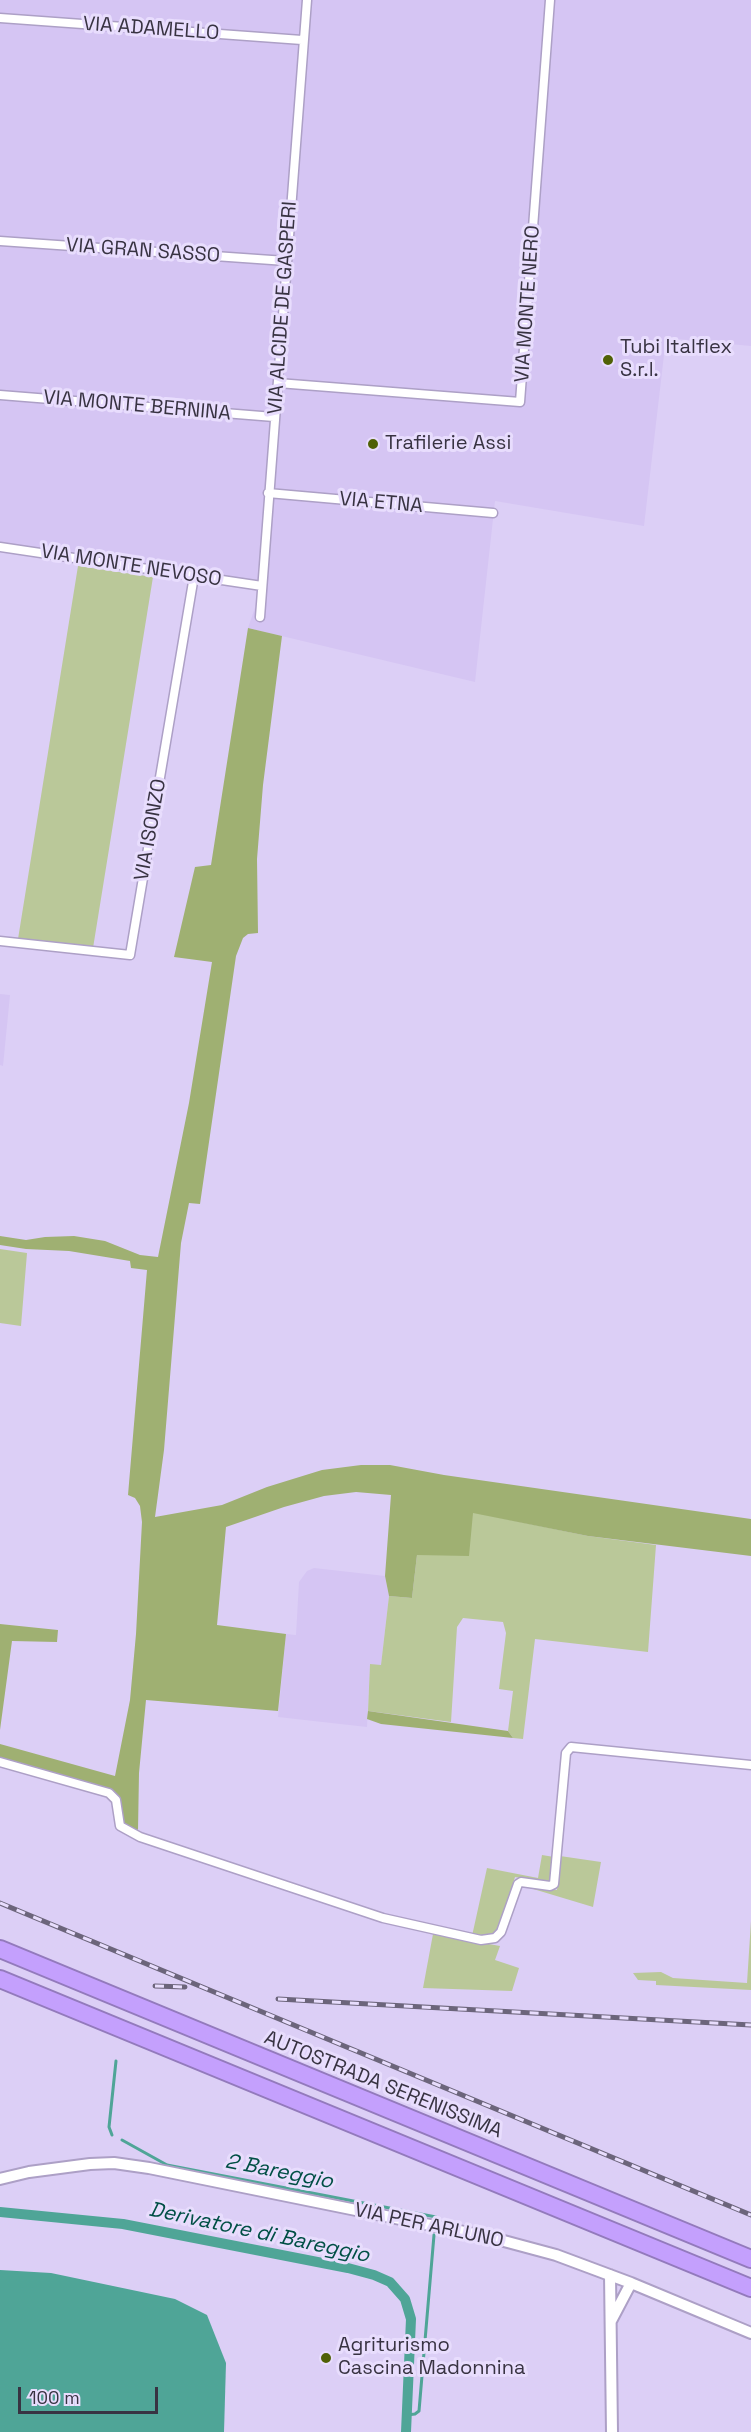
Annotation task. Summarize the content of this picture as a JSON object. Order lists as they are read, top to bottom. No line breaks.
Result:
{"streets":{"highway":["AUTOSTRADA SERENISSIMA"],"street":["VIA ADAMELLO","VIA GRAN SASSO","VIA MONTE NERO","VIA ALCIDE DE GASPERI","VIA MONTE BERNINA","VIA ETNA","VIA MONTE NEVOSO","VIA ISONZO","VIA PER ARLUNO"]},"crossings":[["VIA ADAMELLO","VIA ALCIDE DE GASPERI"],["VIA GRAN SASSO","VIA ALCIDE DE GASPERI"],["VIA MONTE NERO","VIA ALCIDE DE GASPERI"],["VIA ALCIDE DE GASPERI","VIA MONTE BERNINA"],["VIA ALCIDE DE GASPERI","VIA ETNA"],["VIA ALCIDE DE GASPERI","VIA MONTE NEVOSO"],["VIA MONTE NEVOSO","VIA ISONZO"]],"water":["2 Bareggio","Derivatore di Bareggio"],"places":["Tubi Italflex S.r.l.","Trafilerie Assi","Agriturismo Cascina Madonnina"],"scale_bar":"100 m"}
